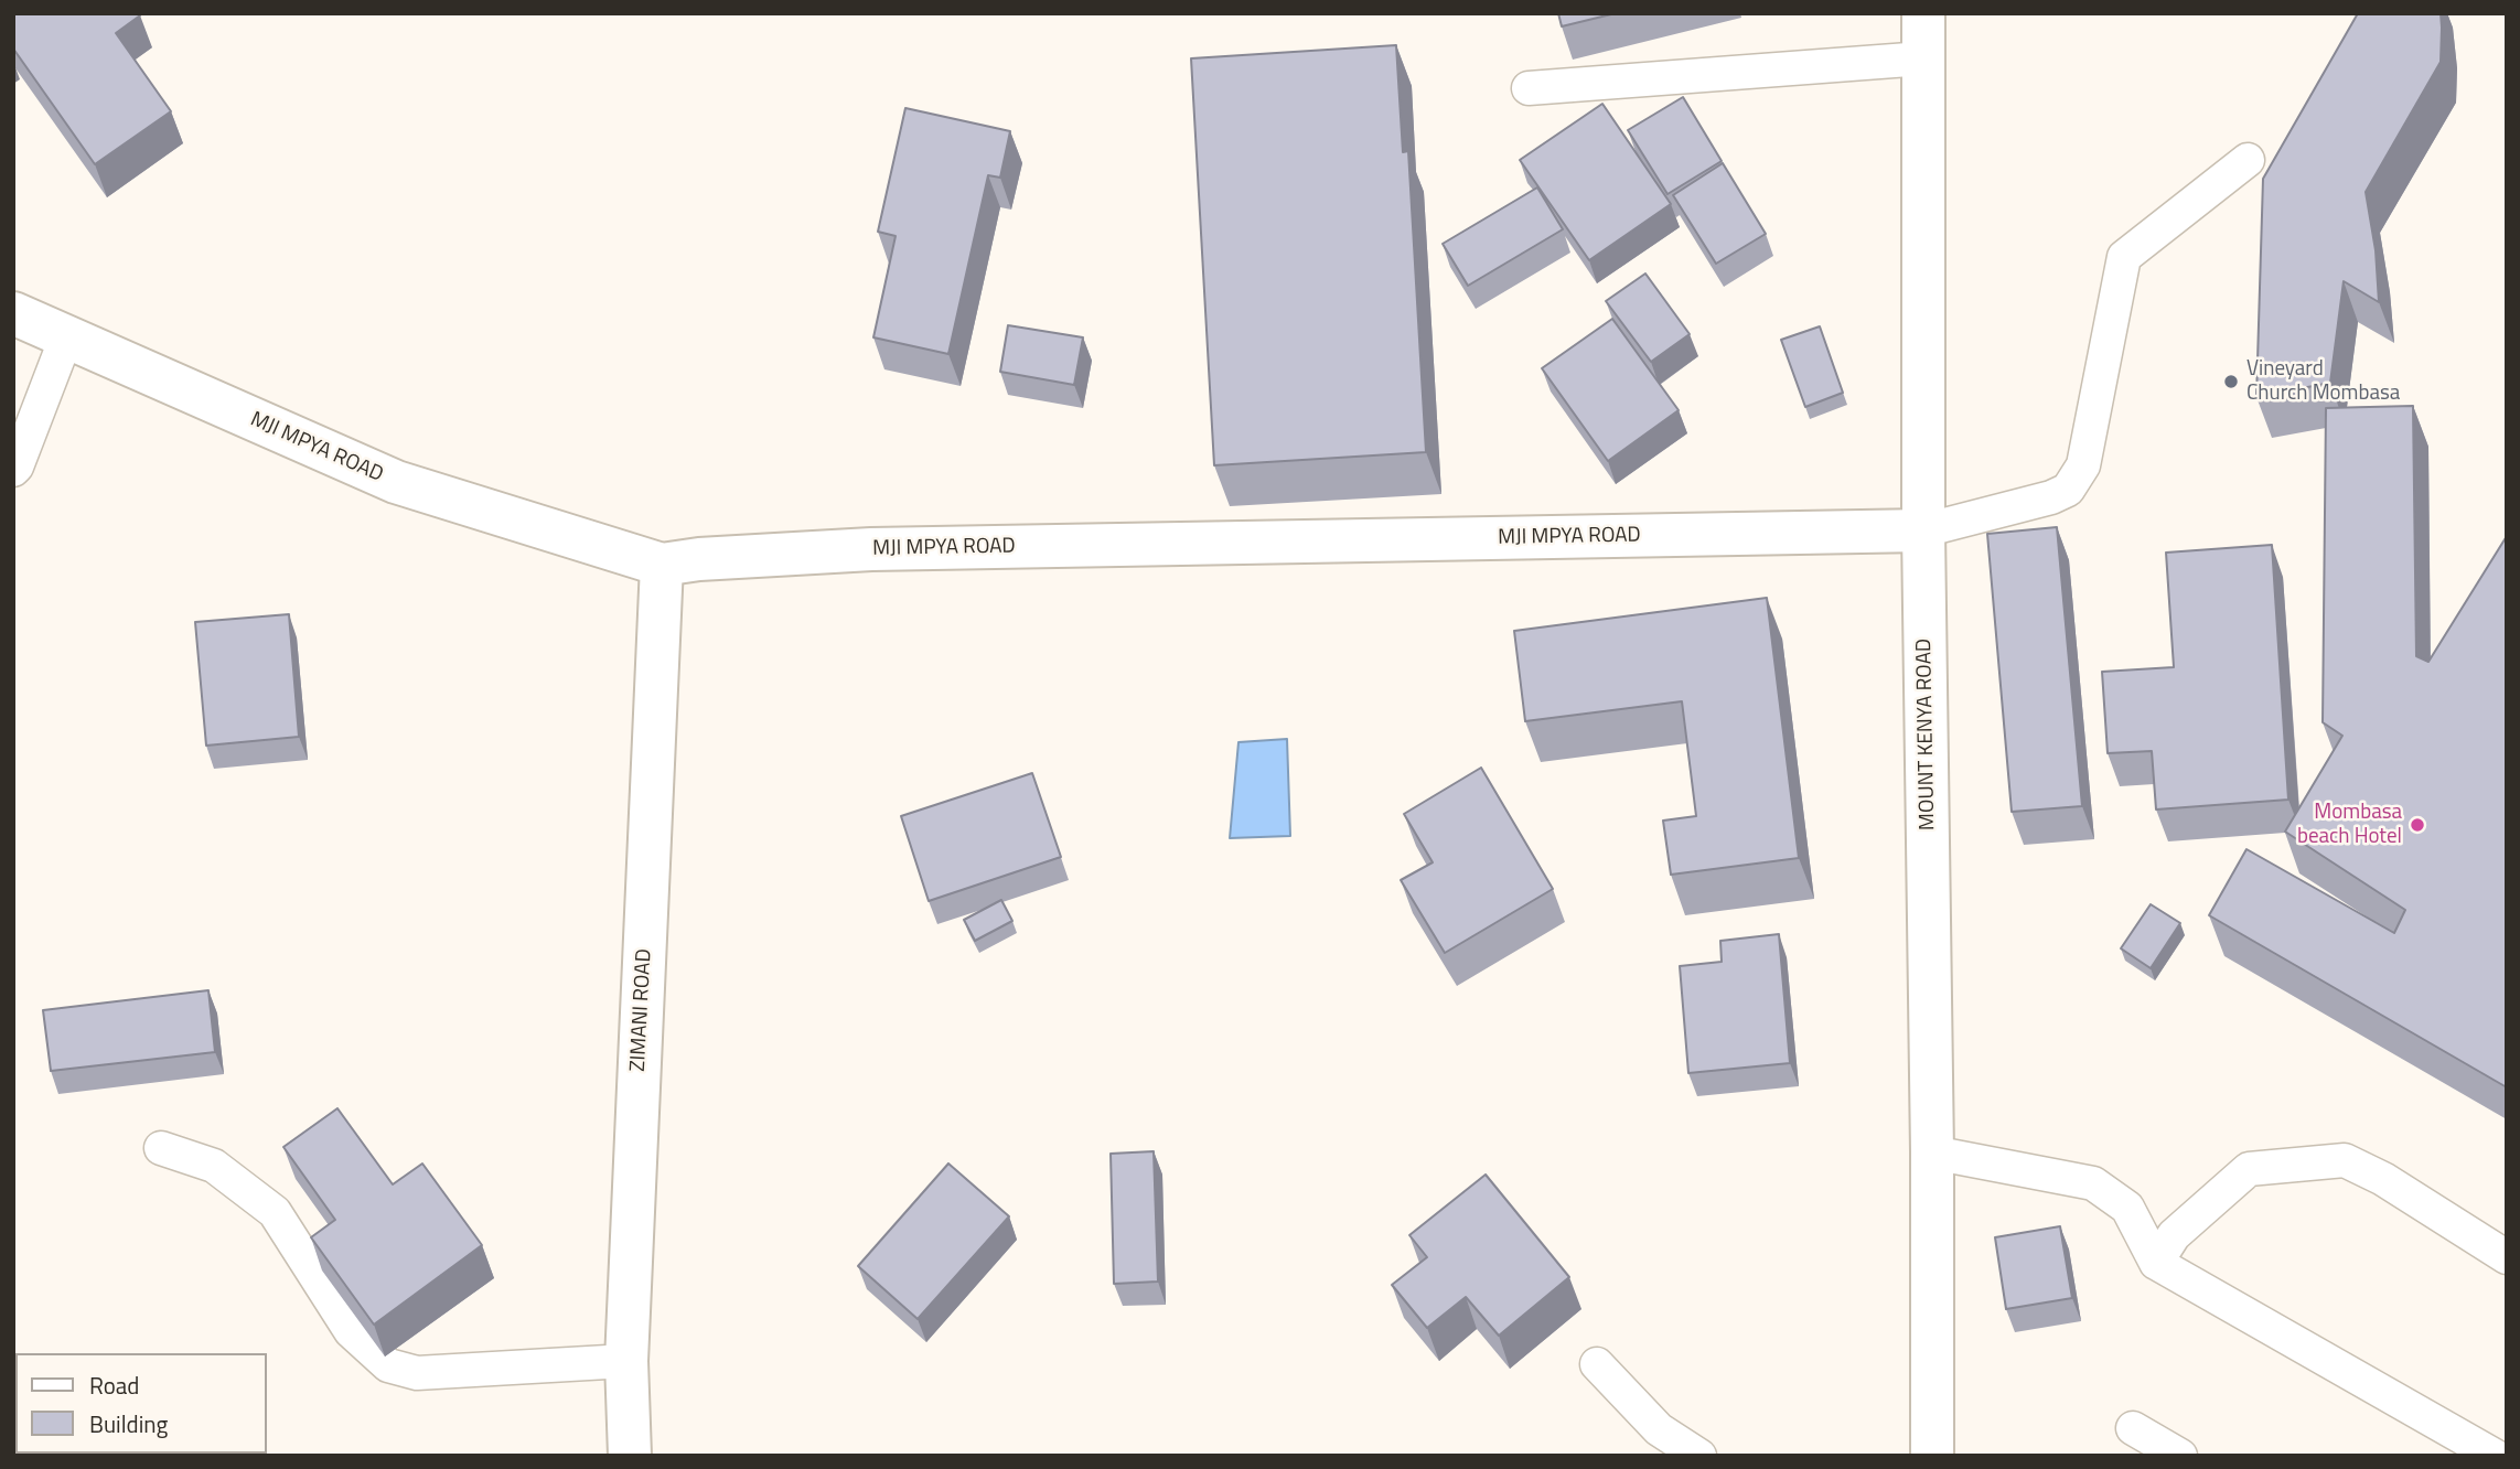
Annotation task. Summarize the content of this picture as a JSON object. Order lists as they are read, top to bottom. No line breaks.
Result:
{"streets":{"street":["MJI MPYA ROAD","MOUNT KENYA ROAD","ZIMANI ROAD"]},"crossings":[["MJI MPYA ROAD","MOUNT KENYA ROAD"],["MJI MPYA ROAD","ZIMANI ROAD"]],"places":["Vineyard Church Mombasa","Mombasa beach Hotel"],"legend":["Road","Building"]}
